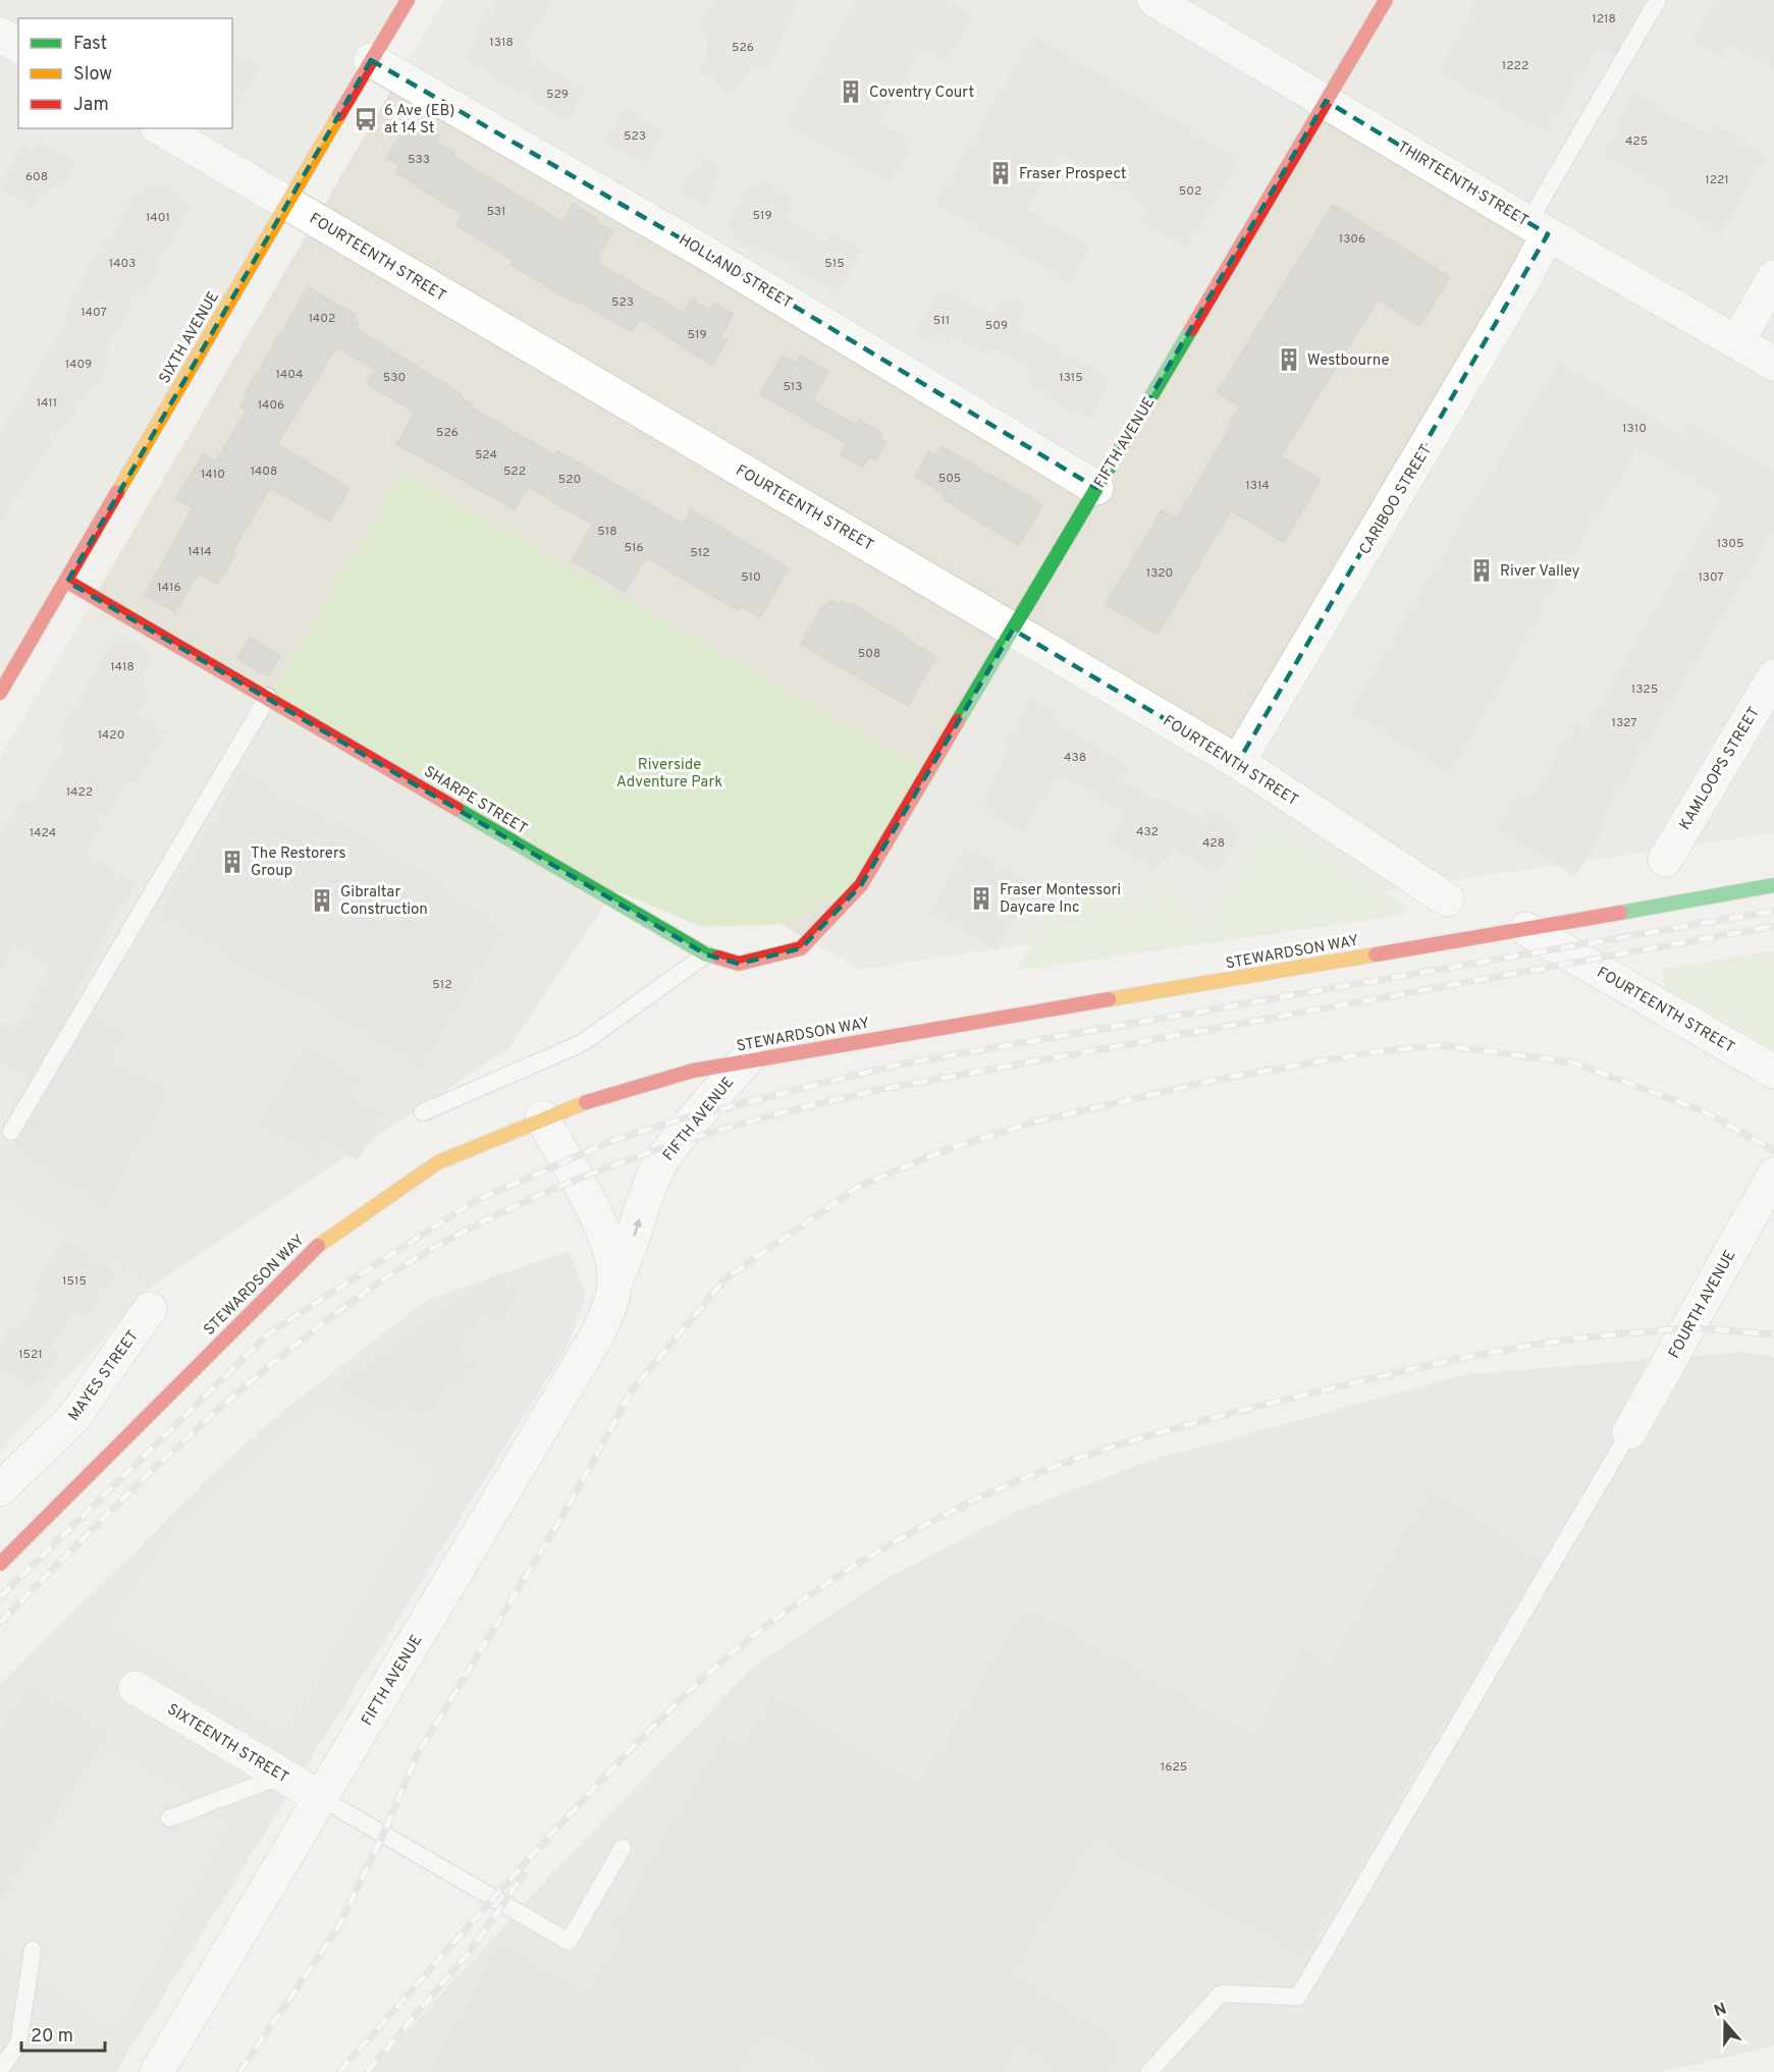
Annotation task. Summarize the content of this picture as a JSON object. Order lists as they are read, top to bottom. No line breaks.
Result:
{"streets":{"street":["THIRTEENTH STREET","FOURTEENTH STREET","HOLLAND STREET","SIXTH AVENUE","FIFTH AVENUE","CARIBOO STREET","KAMLOOPS STREET","SHARPE STREET","STEWARDSON WAY","FOURTH AVENUE","MAYES STREET","SIXTEENTH STREET"]},"crossings":[["THIRTEENTH STREET","FIFTH AVENUE"],["THIRTEENTH STREET","CARIBOO STREET"],["FOURTEENTH STREET","SIXTH AVENUE"],["FOURTEENTH STREET","FIFTH AVENUE"],["FOURTEENTH STREET","CARIBOO STREET"],["FOURTEENTH STREET","STEWARDSON WAY"],["HOLLAND STREET","SIXTH AVENUE"],["HOLLAND STREET","FIFTH AVENUE"],["SIXTH AVENUE","SHARPE STREET"],["FIFTH AVENUE","SHARPE STREET"],["FIFTH AVENUE","STEWARDSON WAY"],["FIFTH AVENUE","SIXTEENTH STREET"]],"parks":["Riverside Adventure Park"],"places":{"building":["Coventry Court","Fraser Prospect","Westbourne","River Valley","The Restorers Group","Fraser Montessori Daycare Inc","Gibraltar Construction"],"bus stop":["6 Ave (EB) at 14 St"]},"house_numbers":["1218","1318","526","1222","529","523","425","533","608","1221","502","531","519","1401","1306","1403","515","523","1407","1402","511","509","519","1409","1404","530","1315","513","1411","1406","1310","526","524","1408","522","1410","505","520","1314","518","1305","516","1414","512","1320","510","1307","1416","508","1418","1325","1327","1420","438","1422","432","1424","428","512","1515","1521","1625"],"legend":["Fast","Slow","Jam"],"scale_bar":"20 m","north":"top"}
